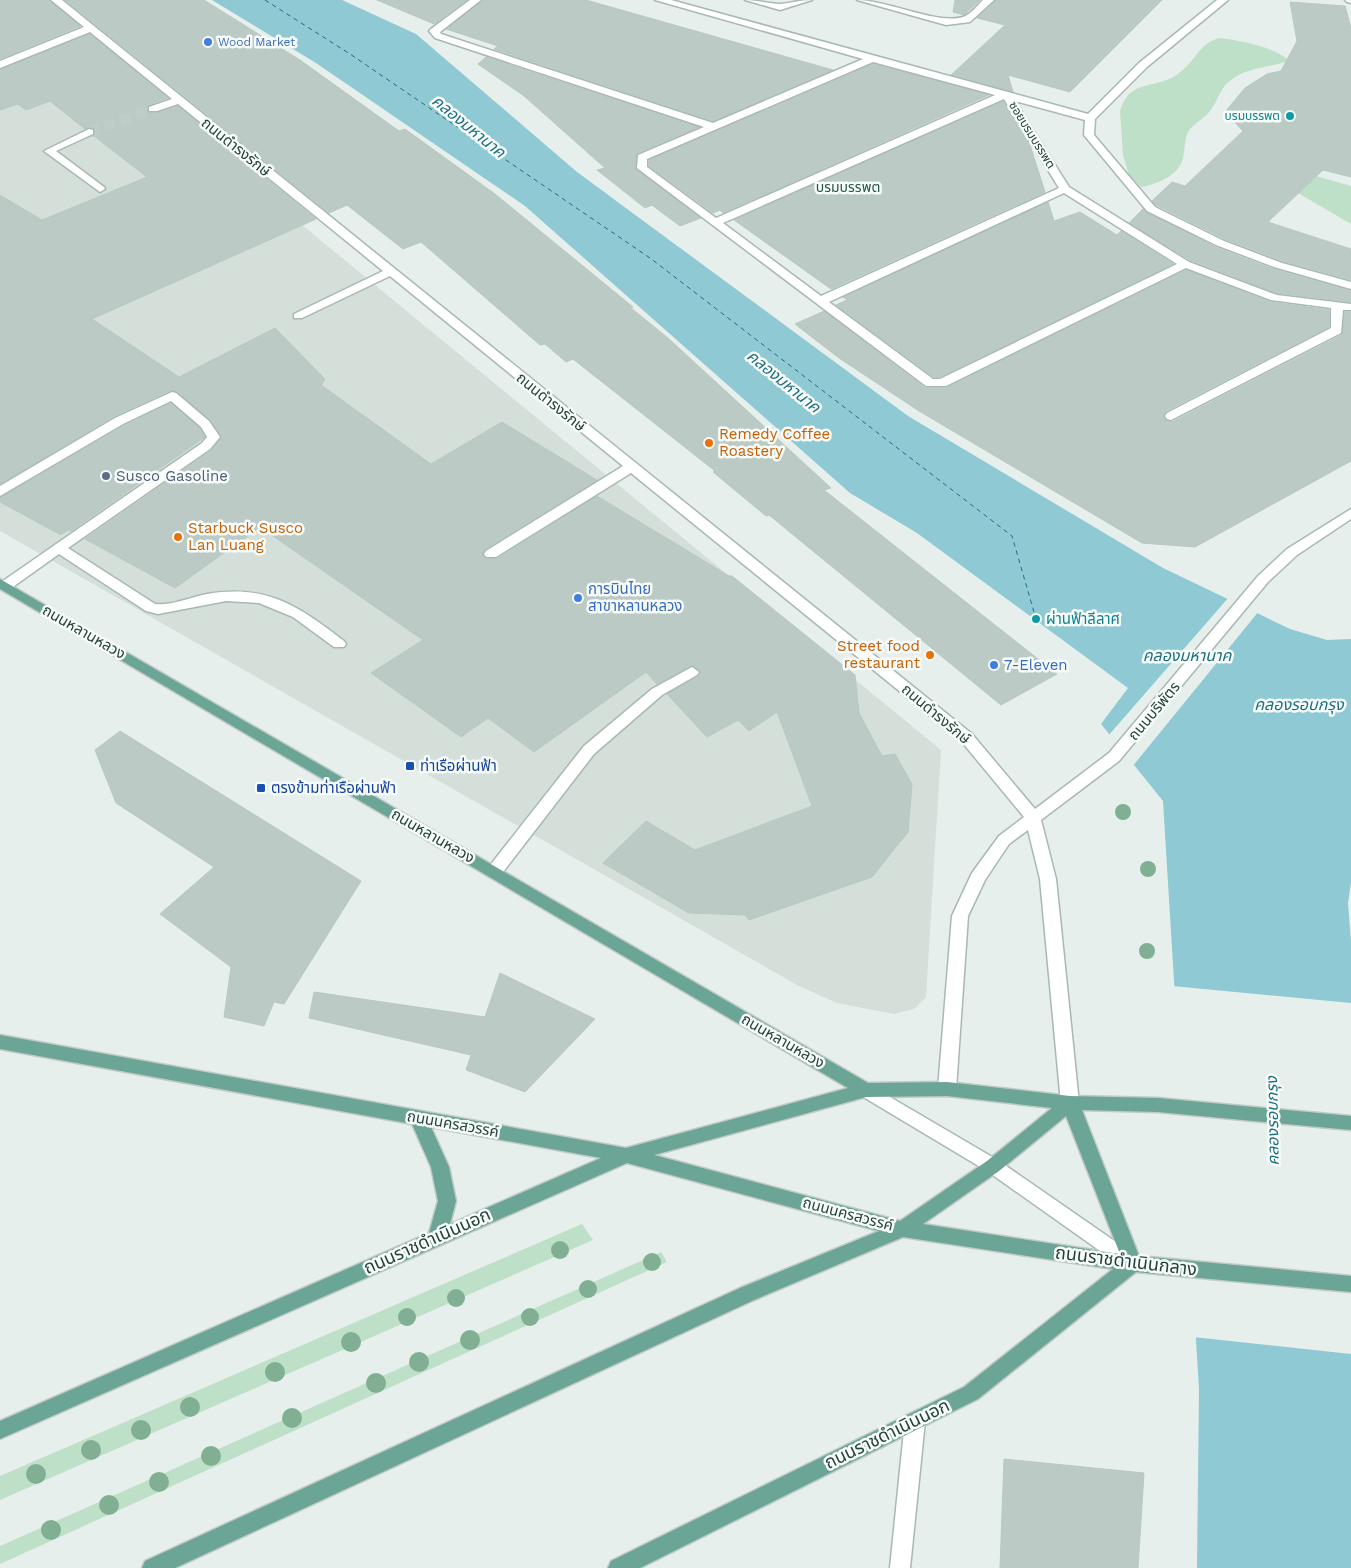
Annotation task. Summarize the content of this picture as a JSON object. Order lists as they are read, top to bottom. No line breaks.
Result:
{"streets":{"main road":["ถนนหลานหลวง","ถนนนครสวรรค์","ถนนราชดำเนินนอก","ถนนราชดำเนินกลาง"],"street":["ซอยบรมบรรพต","ถนนดำรงรักษ์","ถนนบริพัตร"]},"crossings":[["ถนนดำรงรักษ์","ถนนบริพัตร"],["ถนนหลานหลวง","ถนนราชดำเนินนอก"],["ถนนหลานหลวง","ถนนราชดำเนินกลาง"],["ถนนนครสวรรค์","ถนนราชดำเนินนอก"],["ถนนนครสวรรค์","ถนนราชดำเนินกลาง"],["ถนนราชดำเนินนอก","ถนนราชดำเนินกลาง"]],"districts":["บรมบรรพต"],"water":["คลองมหานาค","คลองรอบกรุง"],"places":{"other":["Wood Market","บรมบรรพต","Remedy Coffee Roastery","Susco Gasoline","Starbuck Susco Lan Luang","การบินไทย สาขาหลานหลวง","ผ่านฟ้าลีลาศ","Street food restaurant","7-Eleven"],"transit":["ท่าเรือผ่านฟ้า","ตรงข้ามท่าเรือผ่านฟ้า"]}}
